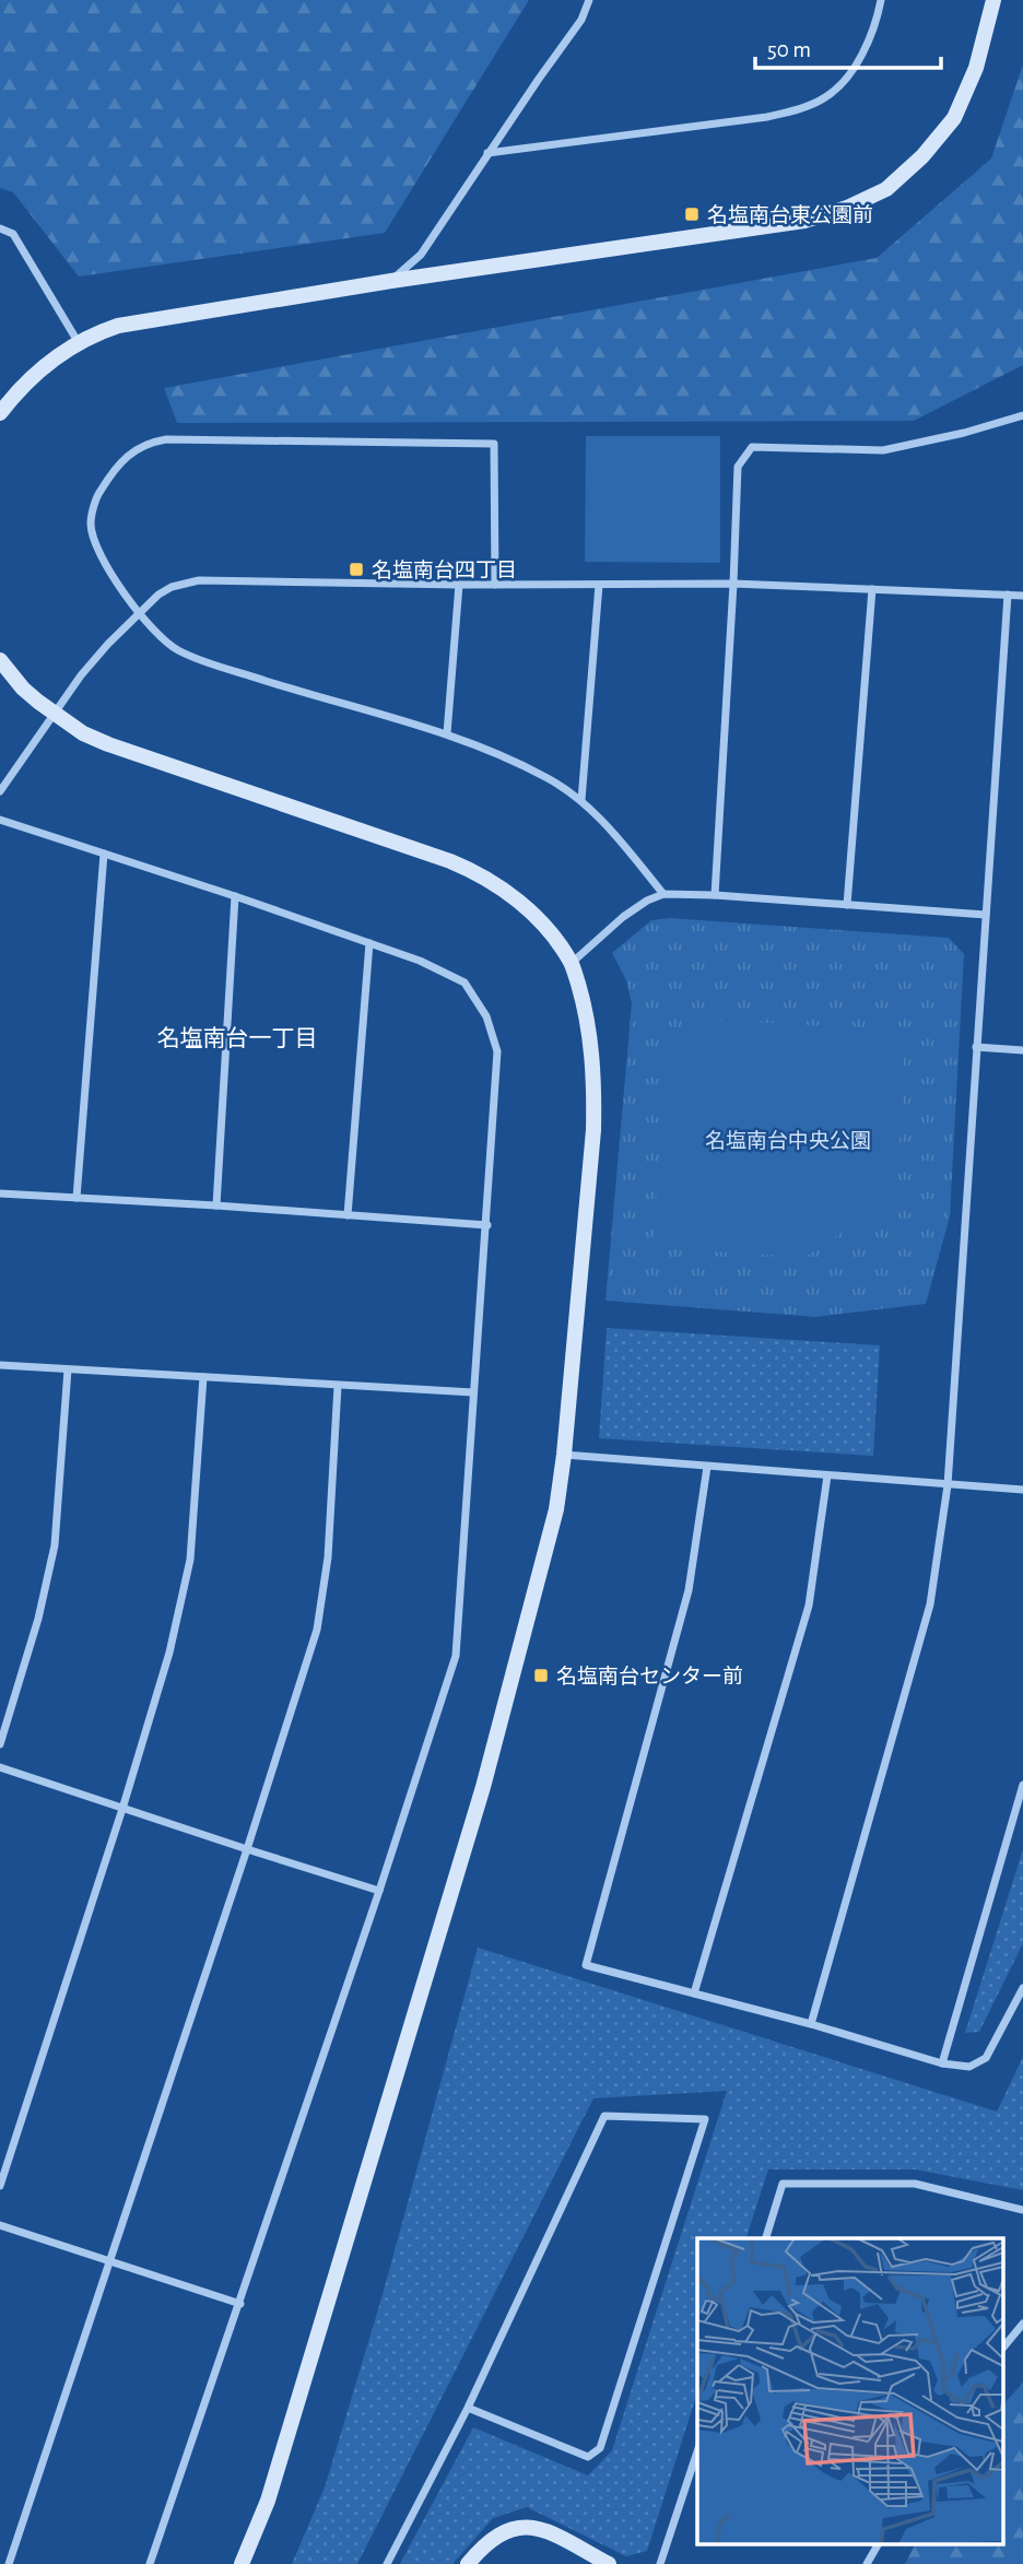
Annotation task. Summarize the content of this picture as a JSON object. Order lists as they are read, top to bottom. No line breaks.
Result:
{"districts":["名塩南台一丁目"],"parks":["名塩南台中央公園"],"places":{"transit":["名塩南台東公園前","名塩南台四丁目","名塩南台センター前"]},"scale_bar":"50 m"}
